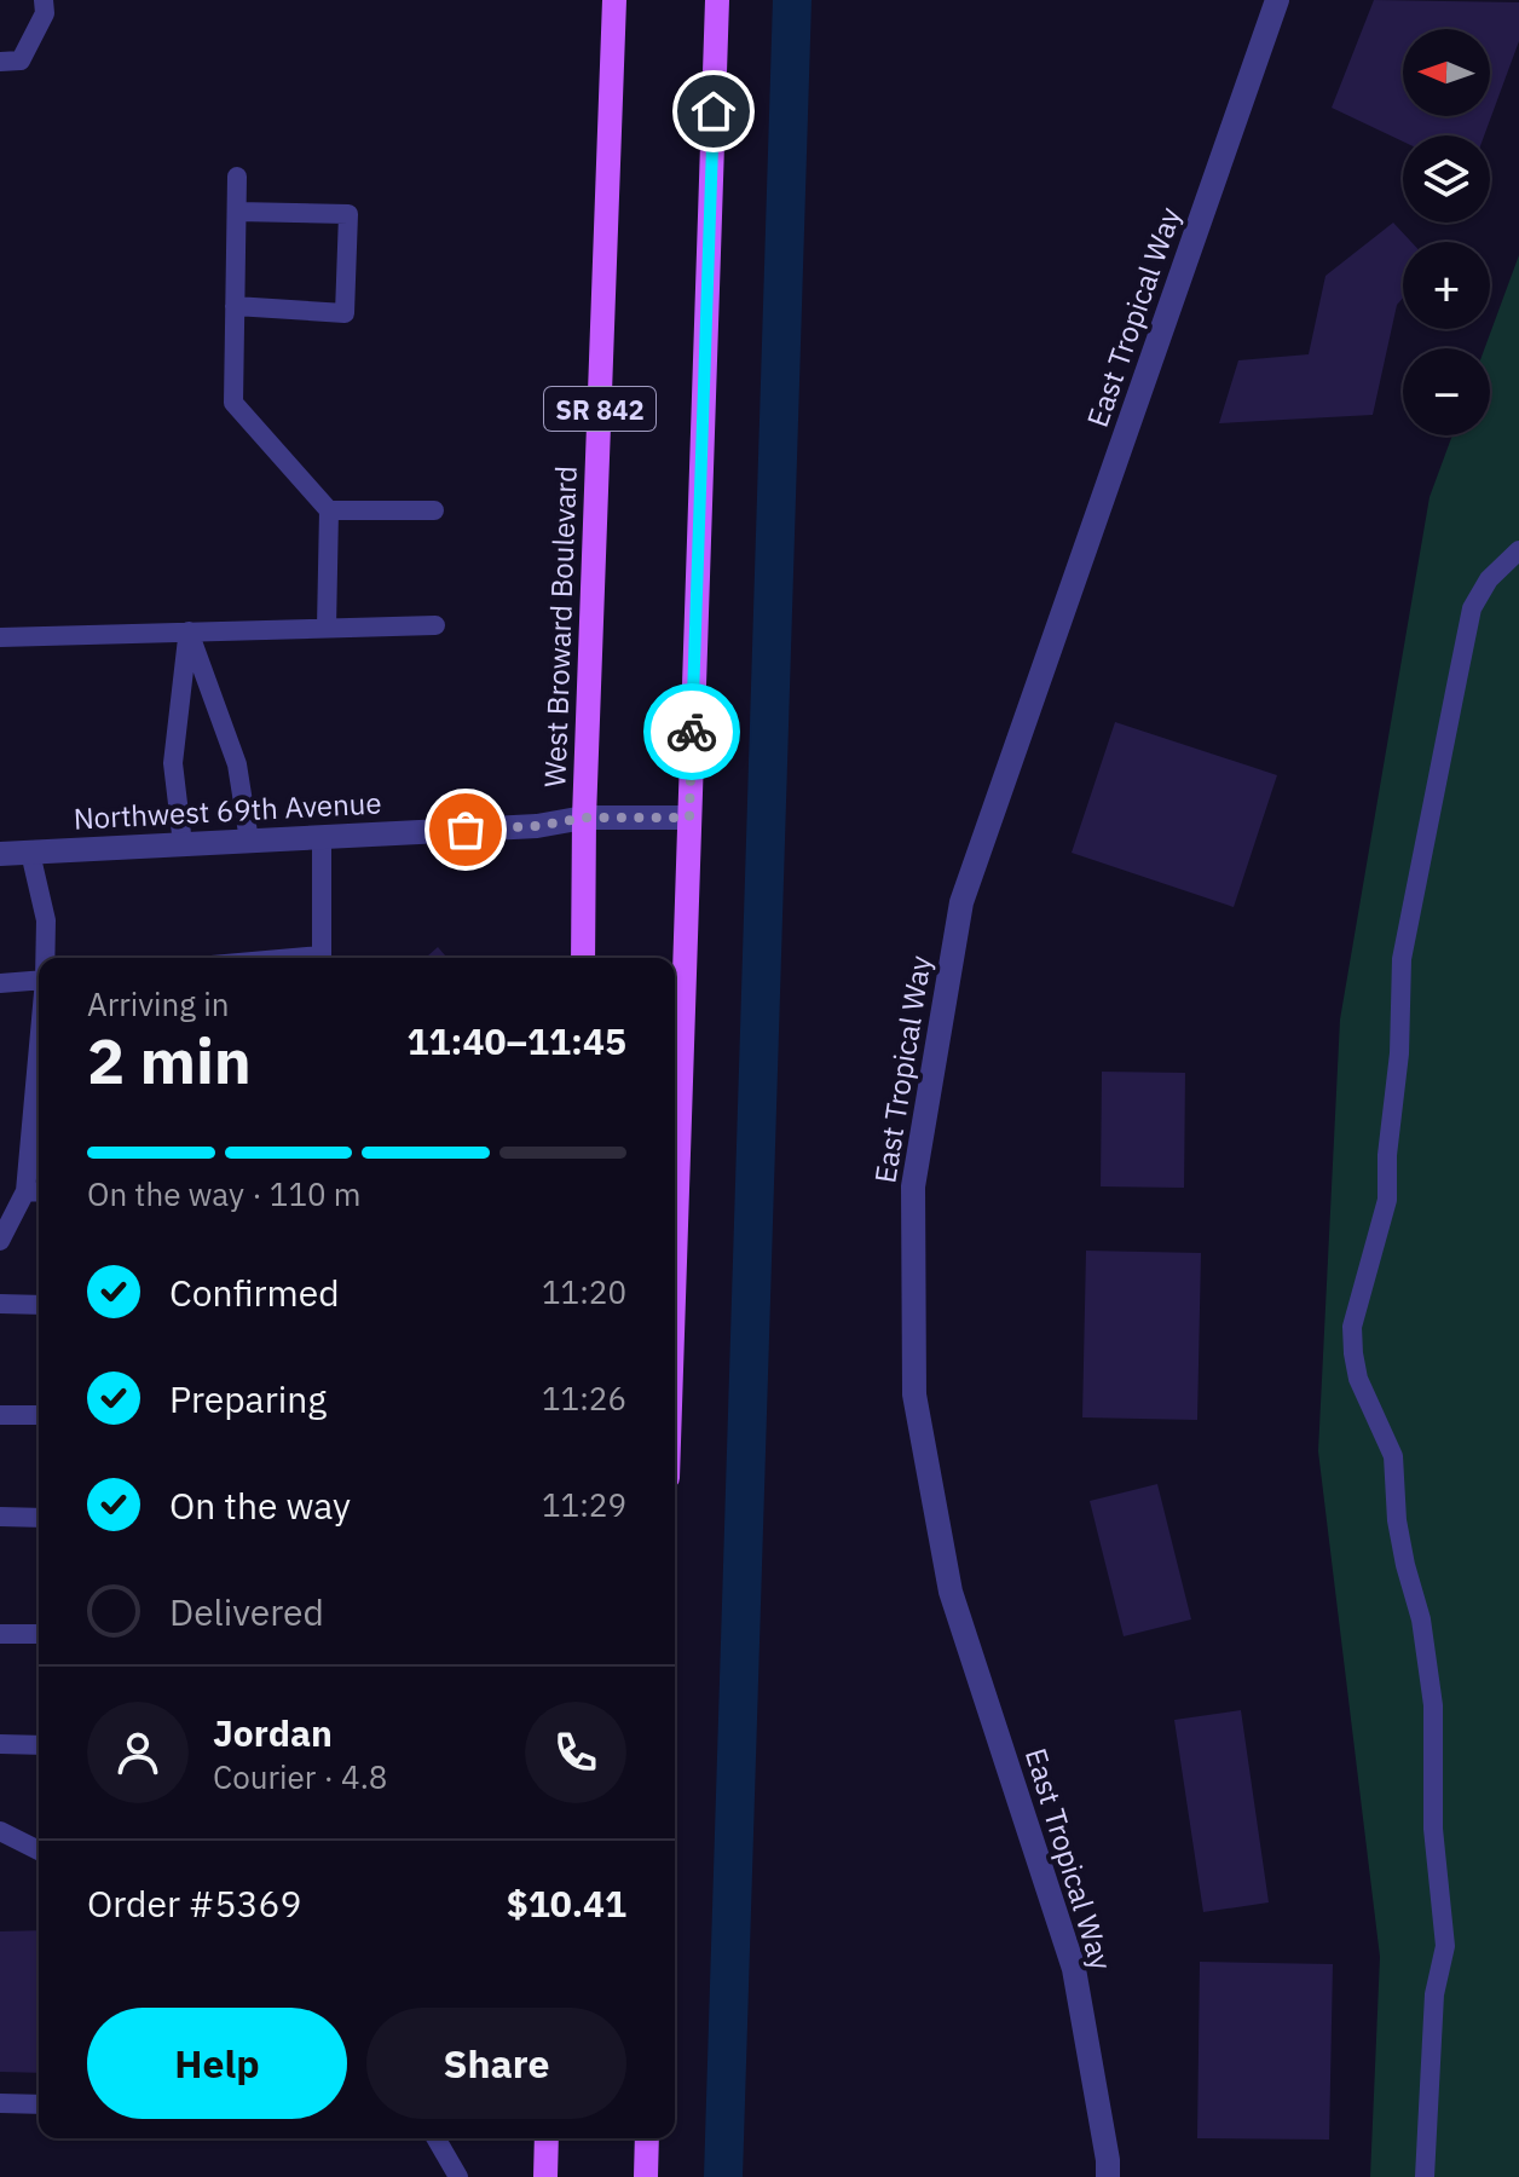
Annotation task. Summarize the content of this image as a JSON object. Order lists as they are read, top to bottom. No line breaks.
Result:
{"streets":{"main road":["SR 842","West Broward Boulevard"],"street":["East Tropical Way","Northwest 69th Avenue"]},"crossings":[["West Broward Boulevard","Northwest 69th Avenue"]],"north":"left","page":{"map_buttons":["+","−"],"heading":["2 min","Arriving in","11:40–11:45"],"panel":["Jordan","Courier · 4.8","Order #5369","$10.41"],"bar":"On the way · 110 m","list":[["Confirmed","11:20"],["Preparing","11:26"],["On the way","11:29"],"Delivered"],"buttons":["Help","Share"]}}
